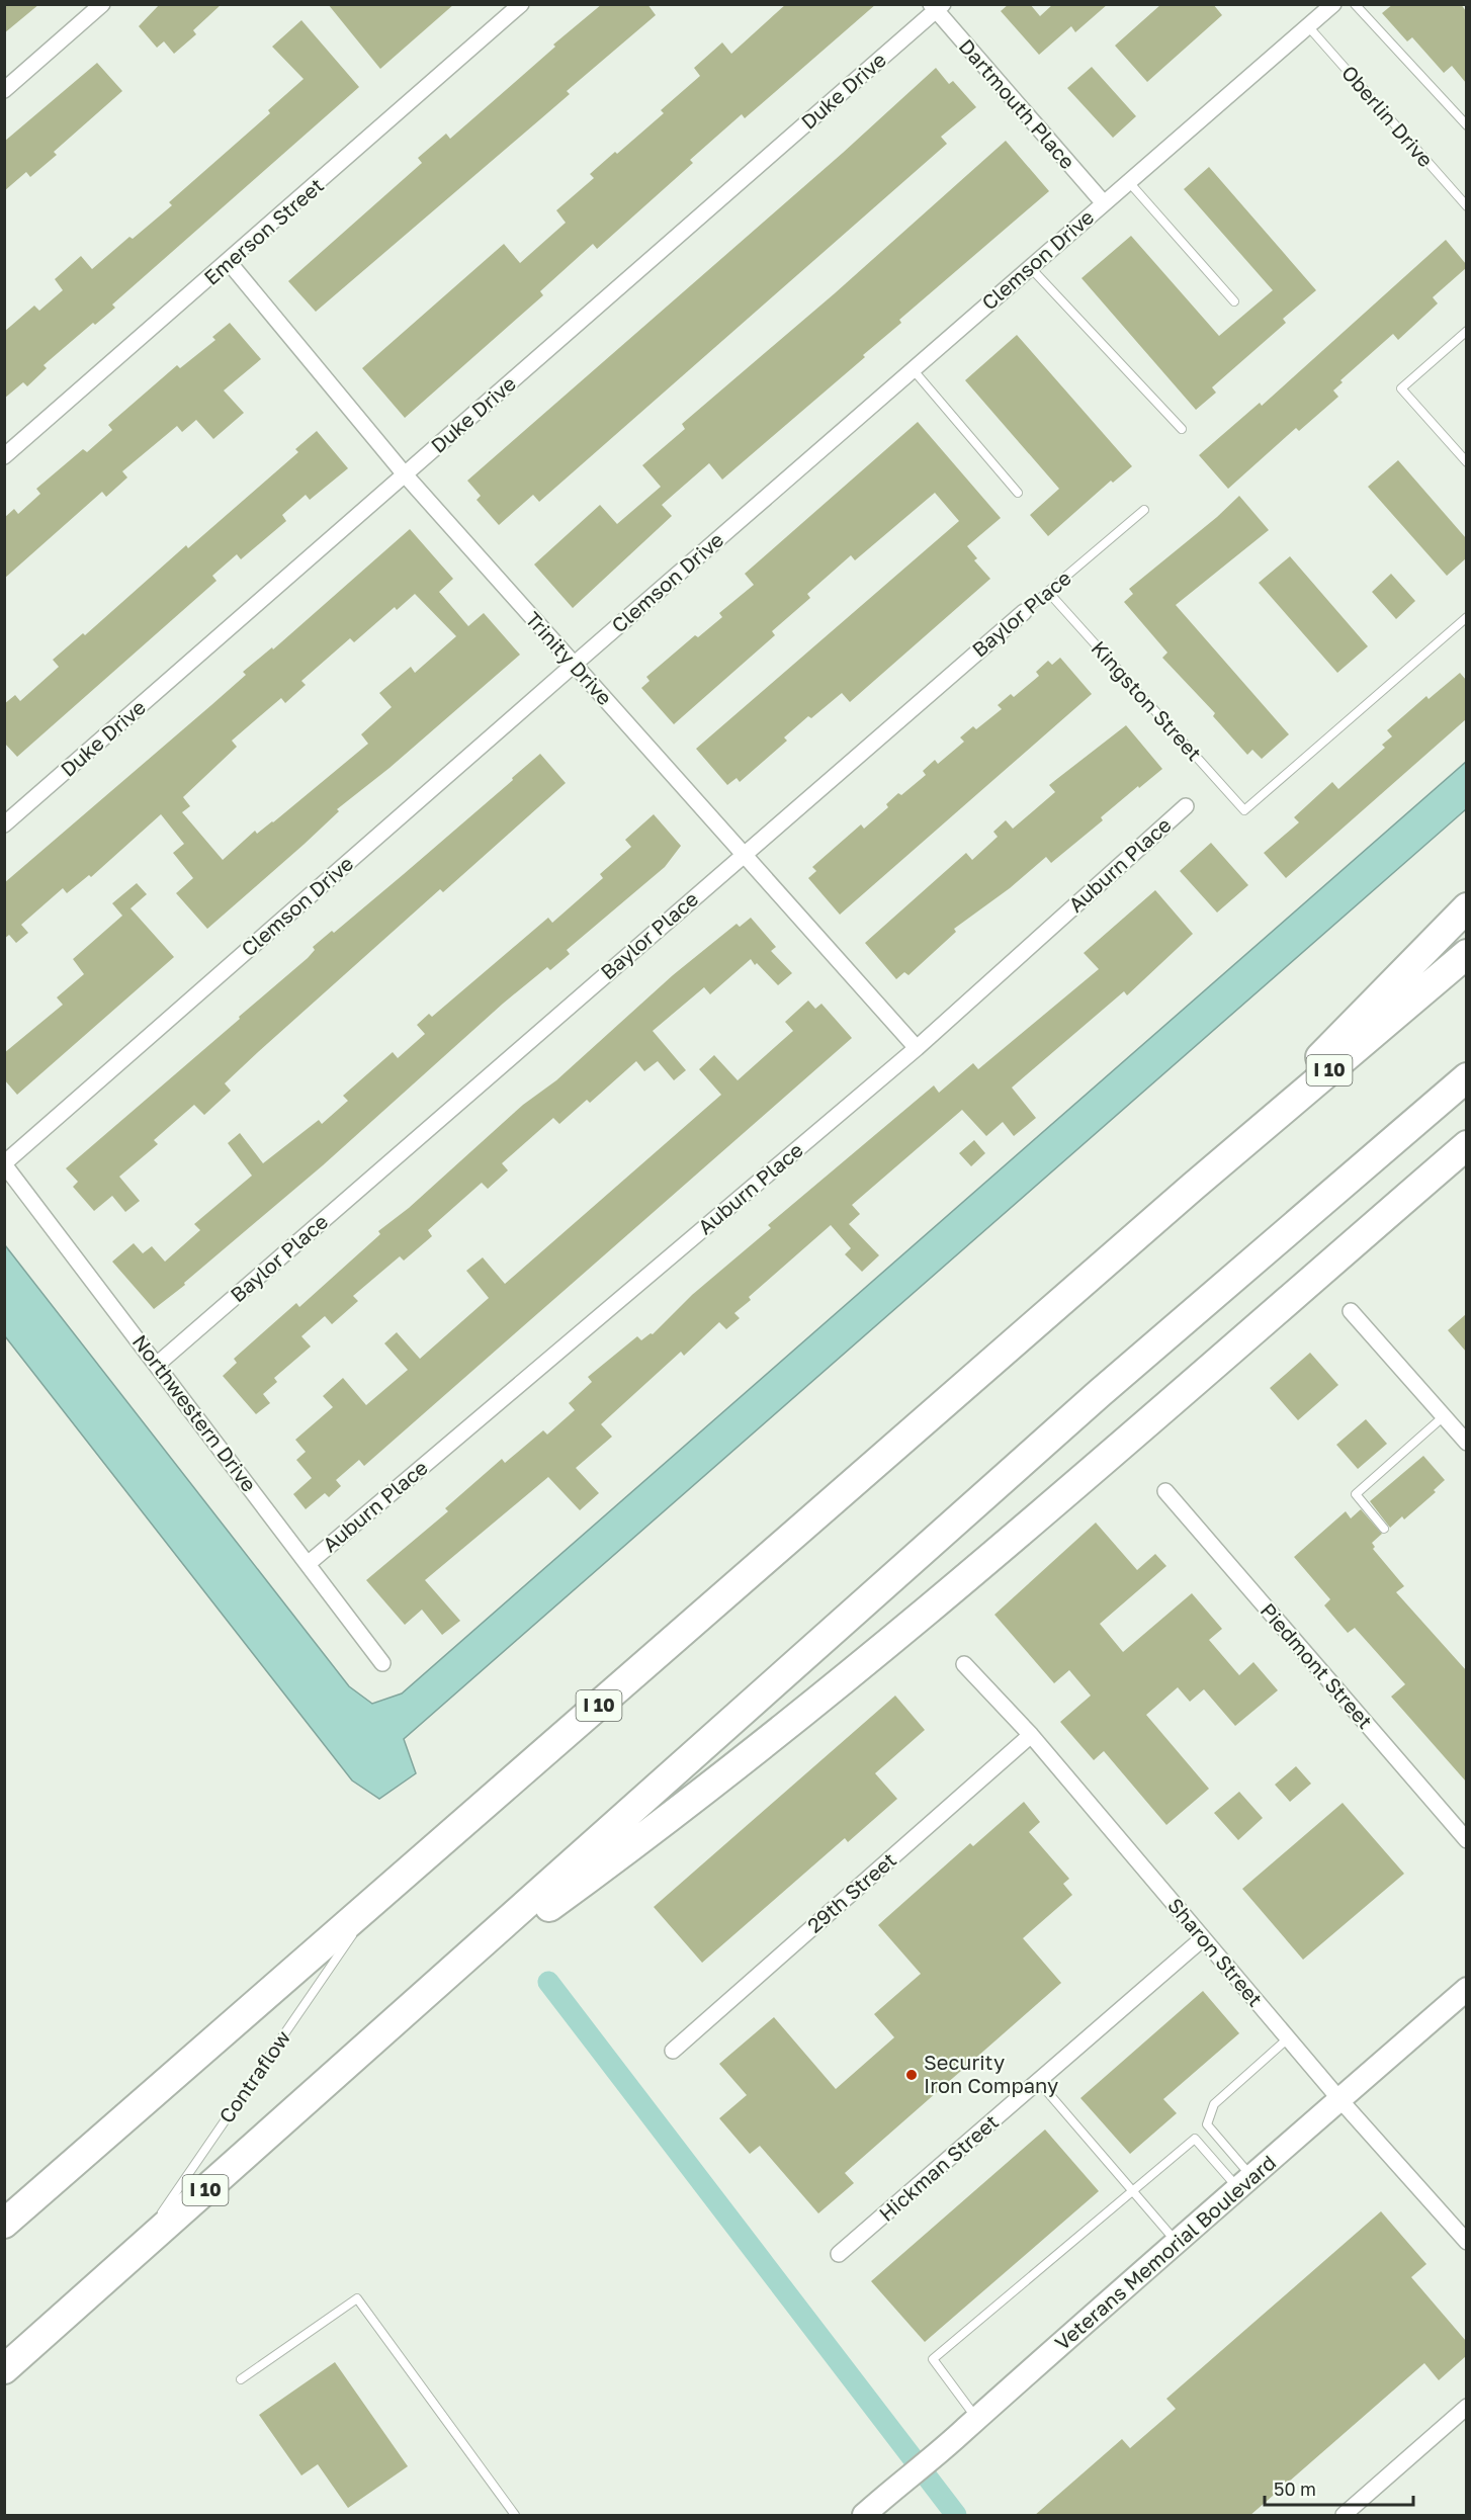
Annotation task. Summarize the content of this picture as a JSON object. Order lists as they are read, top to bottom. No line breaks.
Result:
{"streets":{"highway":["I 10"],"street":["Duke Drive","Dartmouth Place","Emerson Street","Clemson Drive","Baylor Place","Trinity Drive","Auburn Place","Northwestern Drive","Piedmont Street","29th Street","Sharon Street","Hickman Street","Veterans Memorial Boulevard"],"lane":["Oberlin Drive","Kingston Street","Contraflow"]},"crossings":[["Duke Drive","Dartmouth Place"],["Duke Drive","Trinity Drive"],["Dartmouth Place","Clemson Drive"],["Oberlin Drive","Clemson Drive"],["Emerson Street","Trinity Drive"],["Clemson Drive","Trinity Drive"],["Clemson Drive","Northwestern Drive"],["Baylor Place","Trinity Drive"],["Baylor Place","Kingston Street"],["Baylor Place","Northwestern Drive"],["Trinity Drive","Auburn Place"],["Auburn Place","Northwestern Drive"],["I 10","Contraflow"],["29th Street","Sharon Street"],["Sharon Street","Hickman Street"],["Sharon Street","Veterans Memorial Boulevard"]],"places":["Security Iron Company"],"scale_bar":"50 m"}
